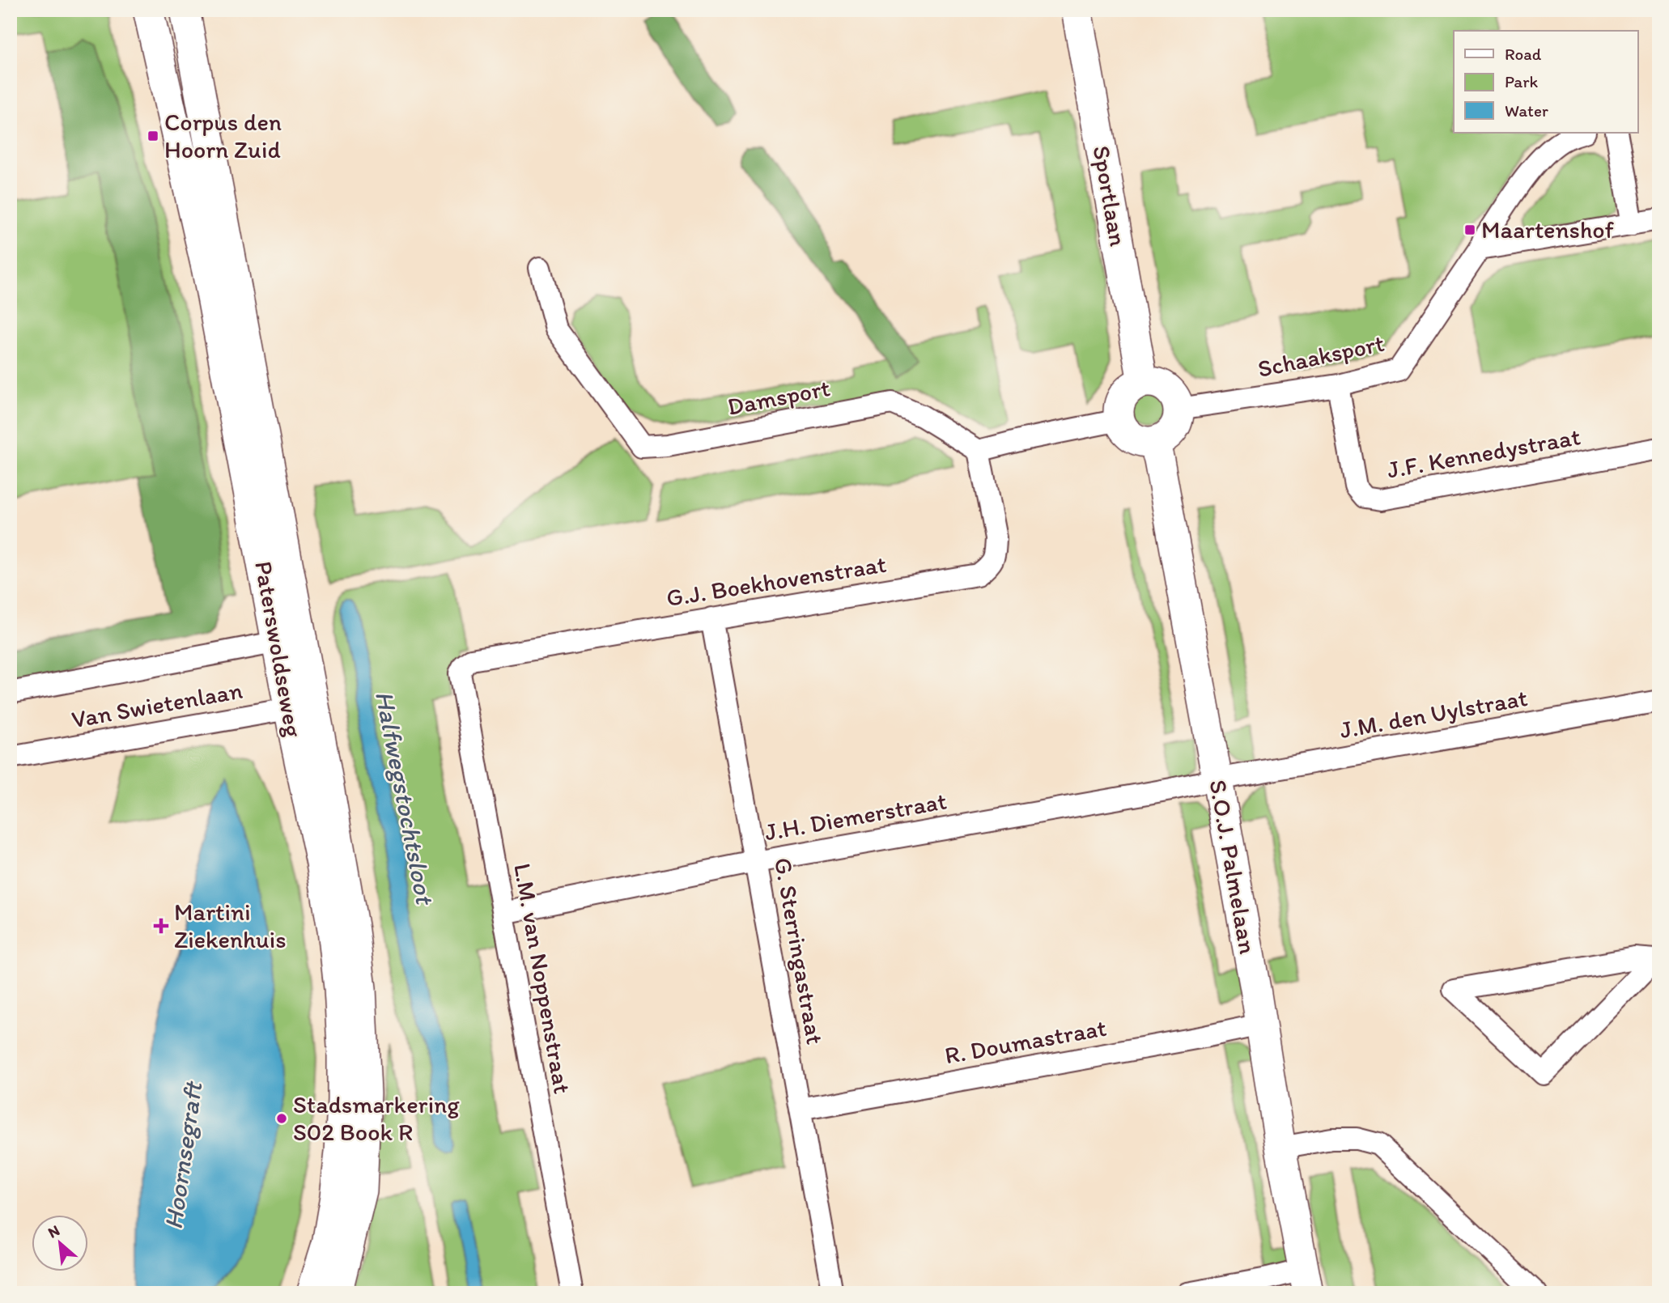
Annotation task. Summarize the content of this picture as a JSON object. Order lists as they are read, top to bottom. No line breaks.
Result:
{"streets":{"main road":["Sportlaan","Paterswoldseweg","S.O.J. Palmelaan"],"street":["Schaaksport","Damsport","J.F. Kennedystraat","G.J. Boekhovenstraat","Van Swietenlaan","J.M. den Uylstraat","J.H. Diemerstraat","G. Sterringastraat","L.M. van Noppenstraat","R. Doumastraat"]},"crossings":[["Sportlaan","Schaaksport"],["Sportlaan","S.O.J. Palmelaan"],["Schaaksport","J.F. Kennedystraat"],["Schaaksport","S.O.J. Palmelaan"],["Damsport","G.J. Boekhovenstraat"],["G.J. Boekhovenstraat","G. Sterringastraat"],["G.J. Boekhovenstraat","L.M. van Noppenstraat"],["Paterswoldseweg","Van Swietenlaan"],["J.M. den Uylstraat","J.H. Diemerstraat"],["J.M. den Uylstraat","S.O.J. Palmelaan"],["J.H. Diemerstraat","S.O.J. Palmelaan"],["J.H. Diemerstraat","G. Sterringastraat"],["J.H. Diemerstraat","L.M. van Noppenstraat"],["S.O.J. Palmelaan","R. Doumastraat"],["G. Sterringastraat","R. Doumastraat"]],"water":["Halfwegstochtsloot","Hoornsegraft"],"places":{"transit":["Corpus den Hoorn Zuid","Maartenshof"],"health":["Martini Ziekenhuis"],"other":["Stadsmarkering S02 Book R"]},"legend":["Road","Park","Water"],"north":"top left"}
